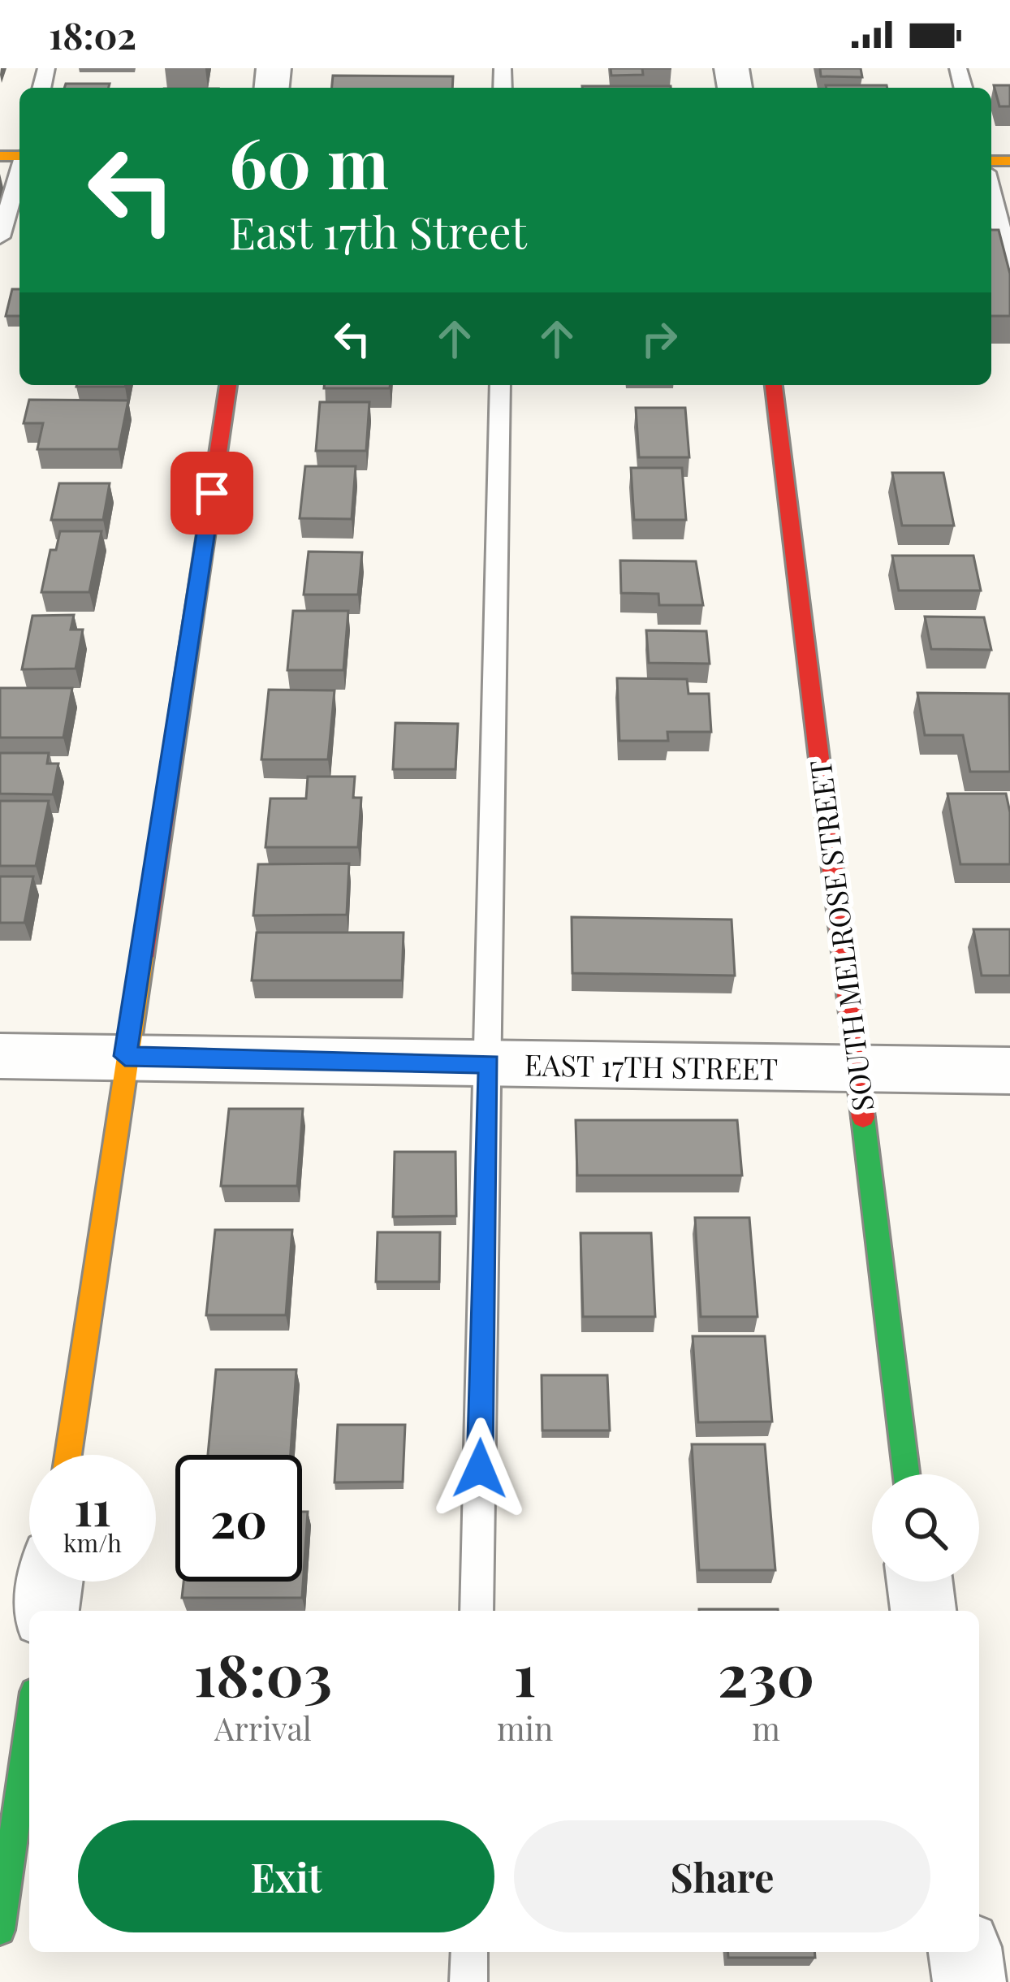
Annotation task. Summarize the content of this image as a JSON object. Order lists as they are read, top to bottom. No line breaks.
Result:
{"streets":{"street":["SOUTH MELROSE STREET","EAST 17TH STREET"]},"crossings":[["SOUTH MELROSE STREET","EAST 17TH STREET"]],"page":{"status":"18:02","turn":["60 m","East 17th Street"],"speed":"11 km/h","limit":"20","eta":["18:03","Arrival","1","min","230","m"],"buttons":["Exit","Share"]}}
